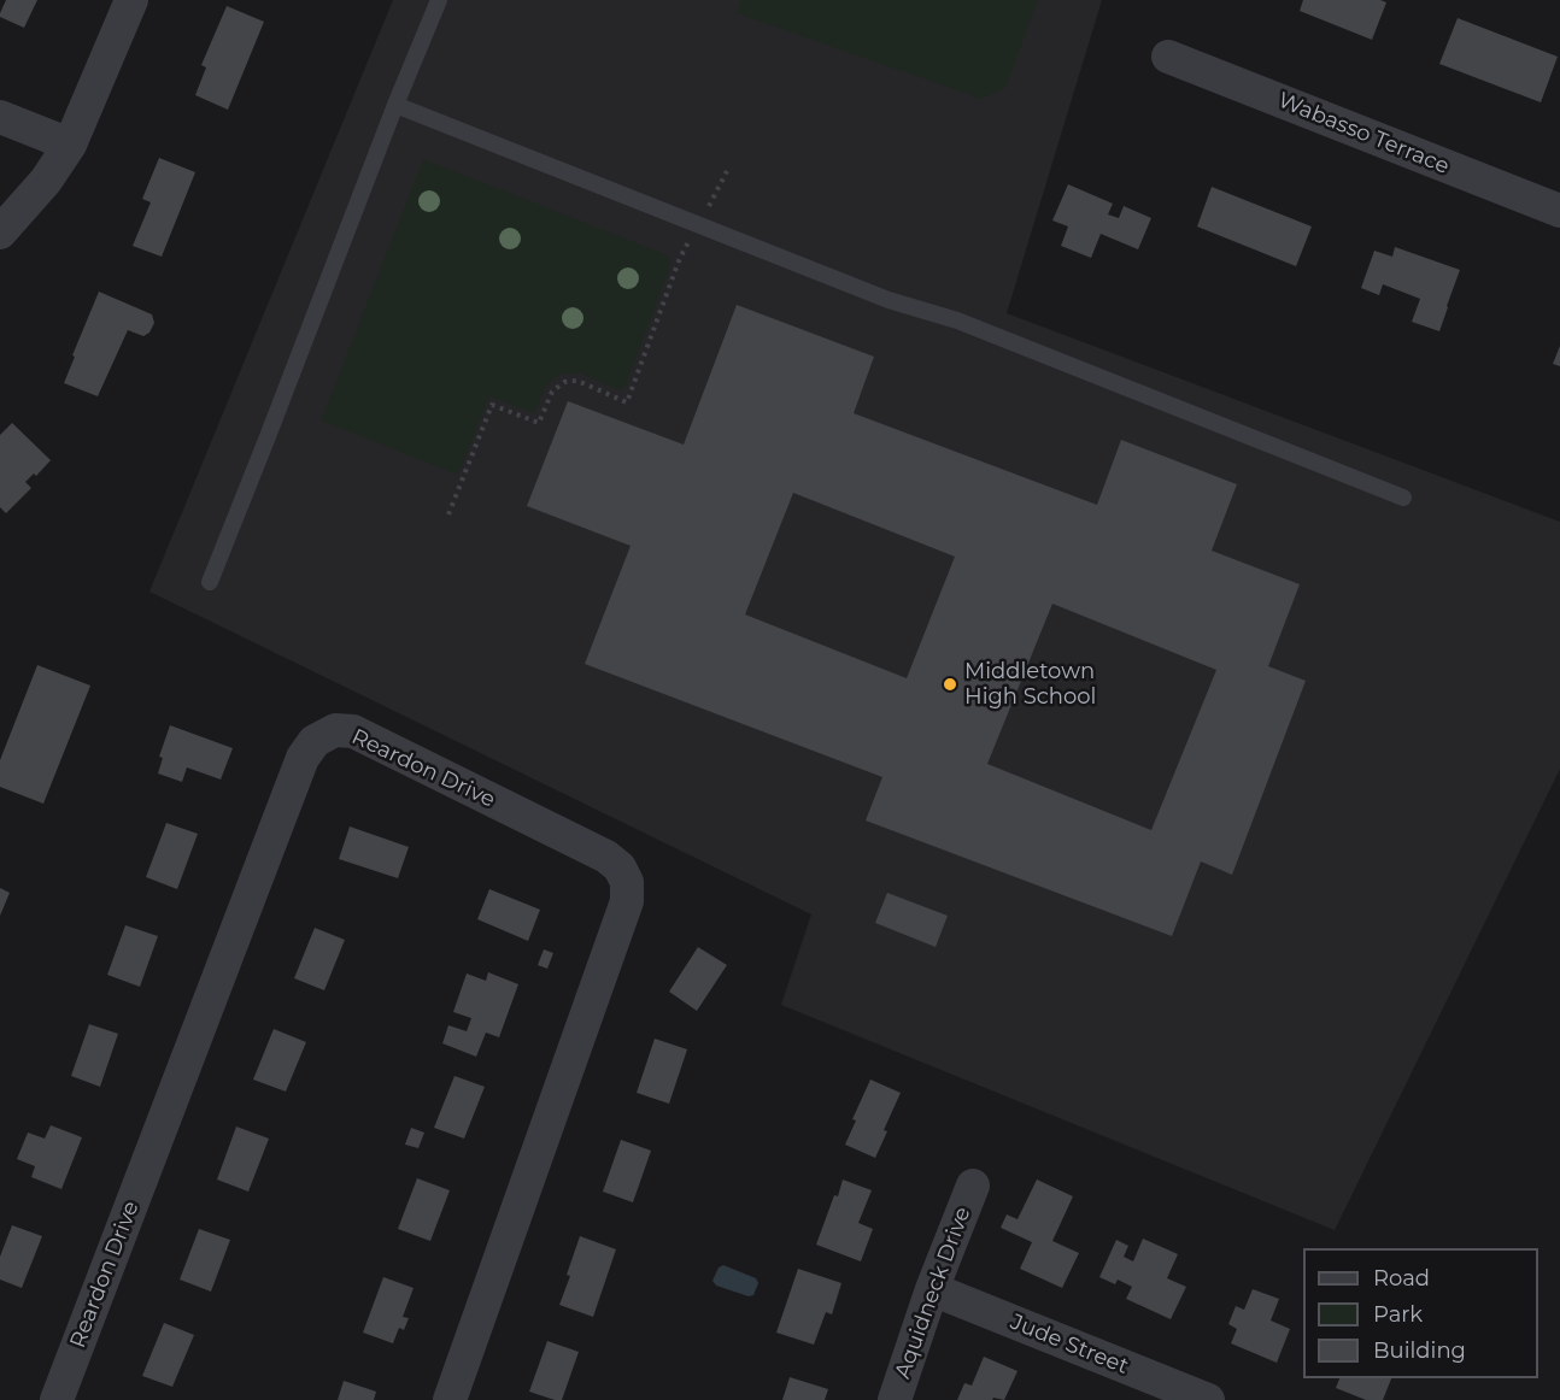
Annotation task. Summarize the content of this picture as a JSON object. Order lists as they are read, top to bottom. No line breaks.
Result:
{"streets":{"street":["Wabasso Terrace","Reardon Drive","Aquidneck Drive","Jude Street"]},"crossings":[["Aquidneck Drive","Jude Street"]],"places":["Middletown High School"],"legend":["Road","Park","Building"]}
